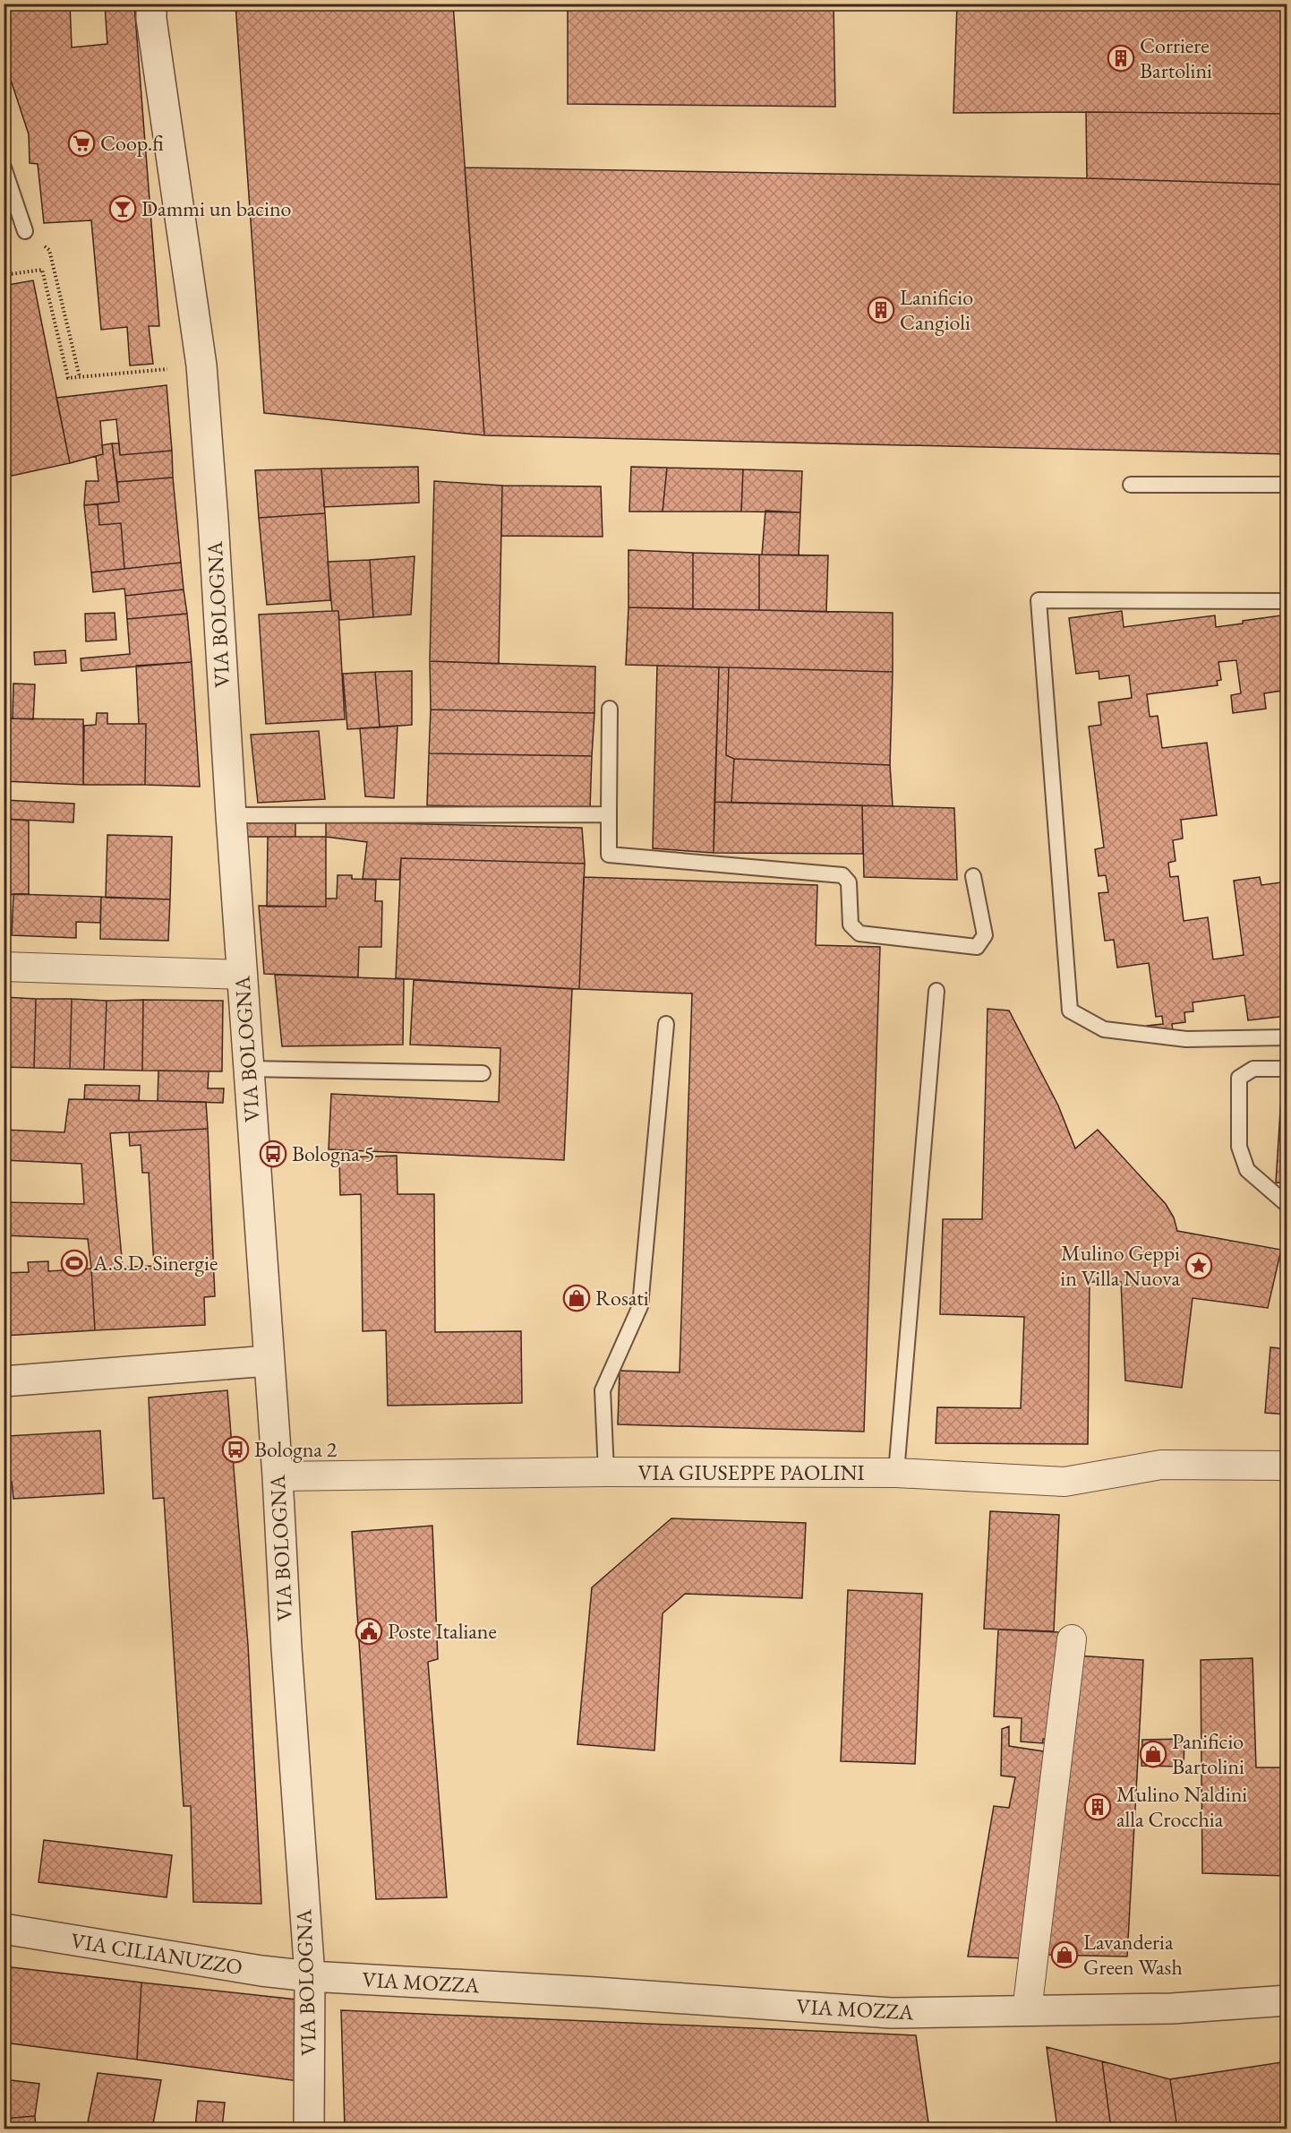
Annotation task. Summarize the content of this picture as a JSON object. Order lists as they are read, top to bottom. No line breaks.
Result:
{"streets":{"street":["VIA BOLOGNA","VIA GIUSEPPE PAOLINI","VIA CILIANUZZO","VIA MOZZA"]},"crossings":[["VIA BOLOGNA","VIA GIUSEPPE PAOLINI"],["VIA BOLOGNA","VIA CILIANUZZO"],["VIA BOLOGNA","VIA MOZZA"],["VIA CILIANUZZO","VIA MOZZA"]],"places":{"building":["Corriere Bartolini","Lanificio Cangioli","Mulino Naldini alla Crocchia"],"supermarket":["Coop.fi"],"bar":["Dammi un bacino"],"bus stop":["Bologna 5","Bologna 2"],"sports":["A.S.D. Sinergie"],"place":["Mulino Geppi in Villa Nuova"],"shop":["Rosati","Panificio Bartolini","Lavanderia Green Wash"],"public building":["Poste Italiane"]}}
